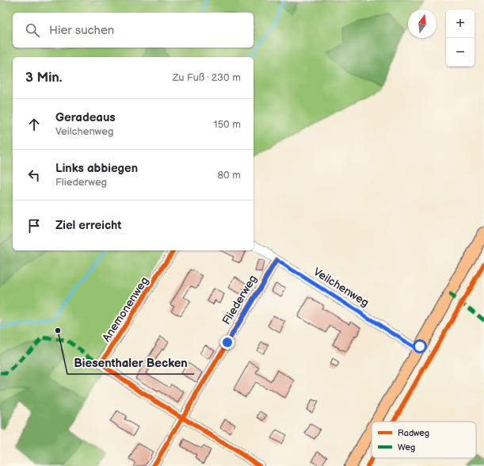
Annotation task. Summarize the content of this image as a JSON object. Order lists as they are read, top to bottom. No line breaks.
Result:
{"streets":{"street":["Veilchenweg","Fliederweg","Anemonenweg"]},"crossings":[["Veilchenweg","Fliederweg"],["Fliederweg","Anemonenweg"]],"places":["Biesenthaler Becken"],"legend":["Radweg","Weg"],"north":"top","page":{"map_buttons":["+","−"],"search":"Hier suchen","heading":["3 Min.","Zu Fuß · 230 m"],"list":[["Geradeaus","Veilchenweg","150 m"],["Links abbiegen","Fliederweg","80 m"],"Ziel erreicht"]}}
